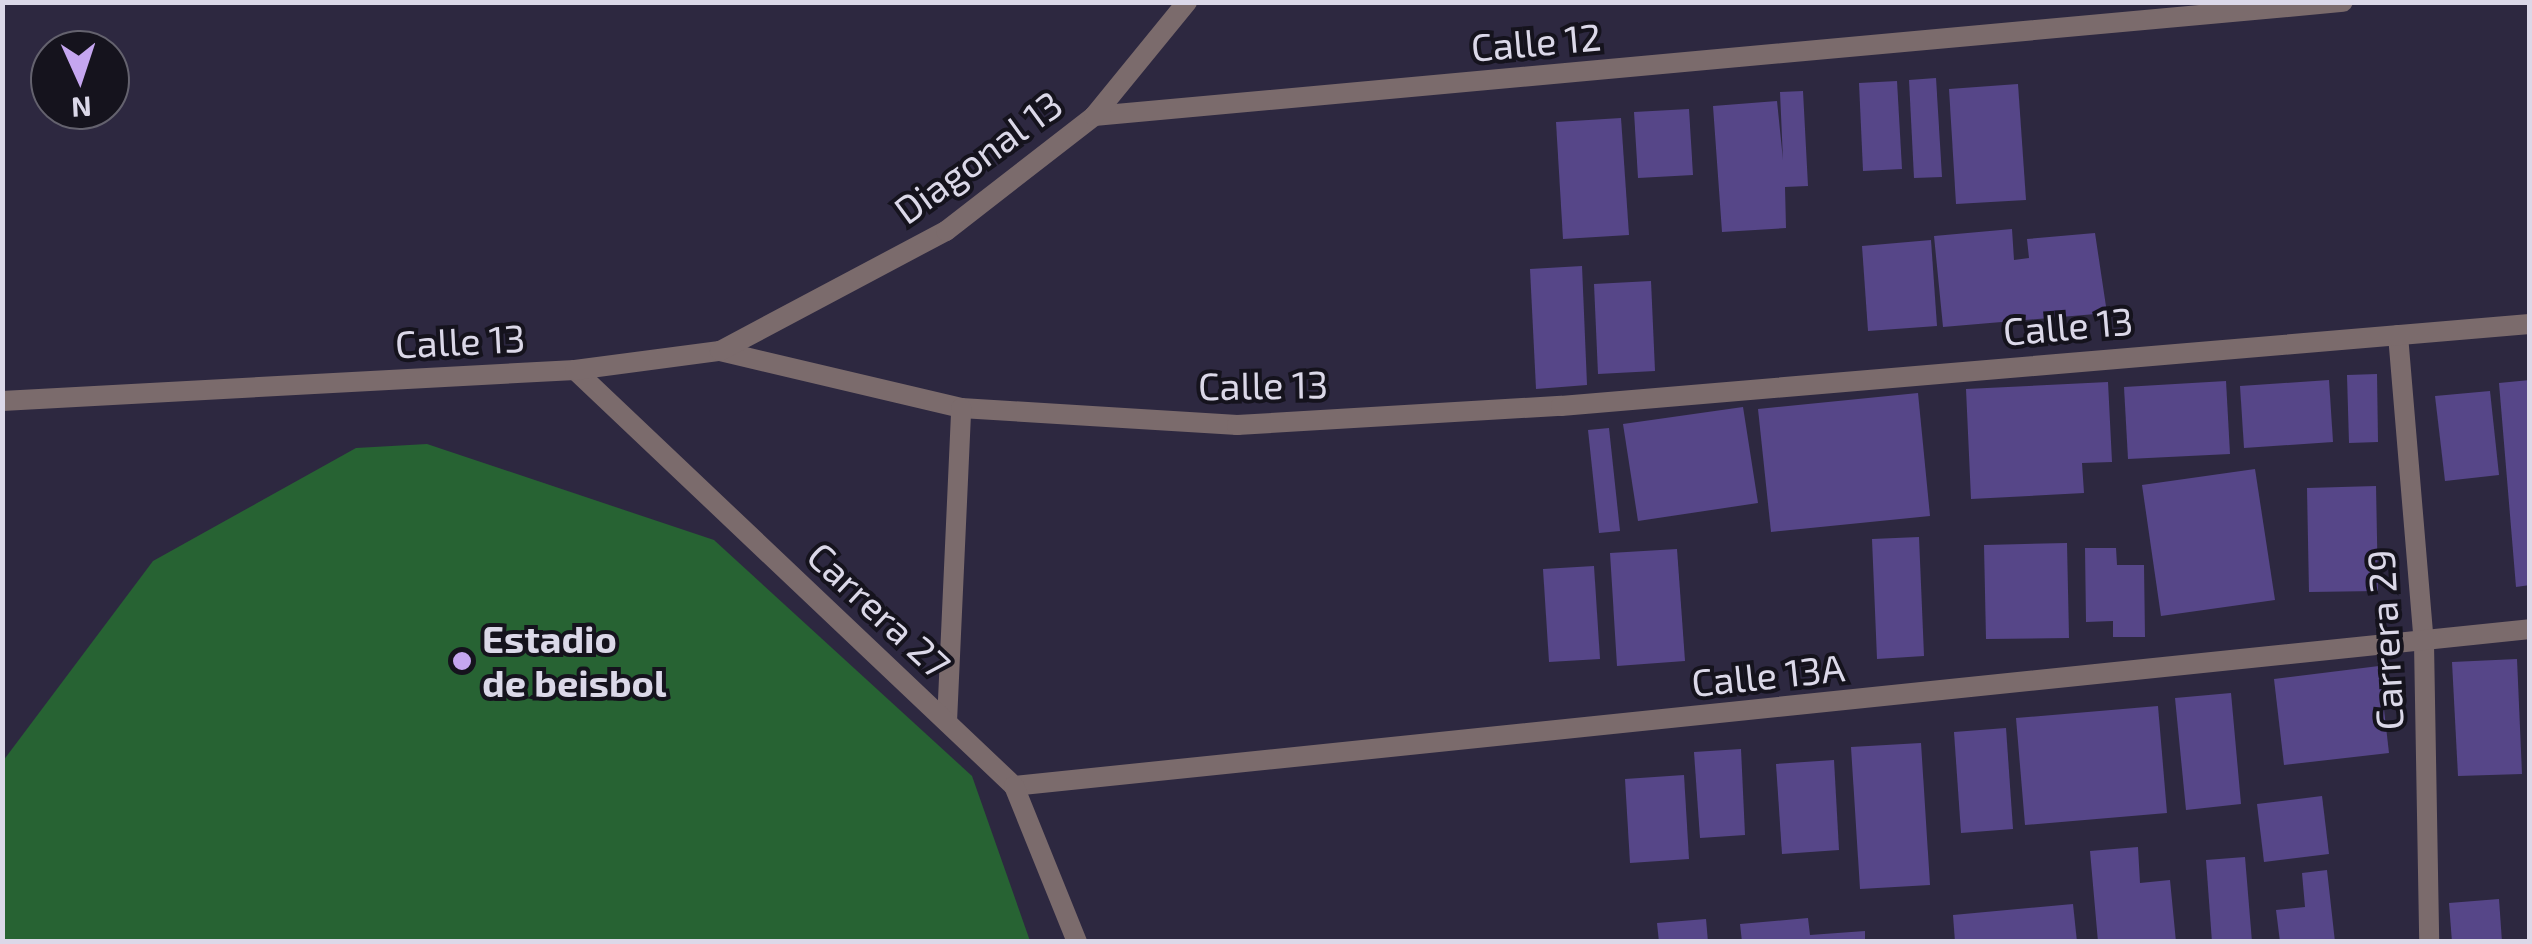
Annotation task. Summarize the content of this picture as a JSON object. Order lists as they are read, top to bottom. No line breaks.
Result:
{"streets":{"street":["Calle 12","Diagonal 13","Calle 13","Carrera 27","Carrera 29","Calle 13A"]},"crossings":[["Calle 12","Diagonal 13"],["Diagonal 13","Calle 13"],["Calle 13","Carrera 27"],["Calle 13","Carrera 29"],["Carrera 27","Calle 13A"],["Carrera 29","Calle 13A"]],"places":["Estadio de beisbol"],"north":"bottom"}
